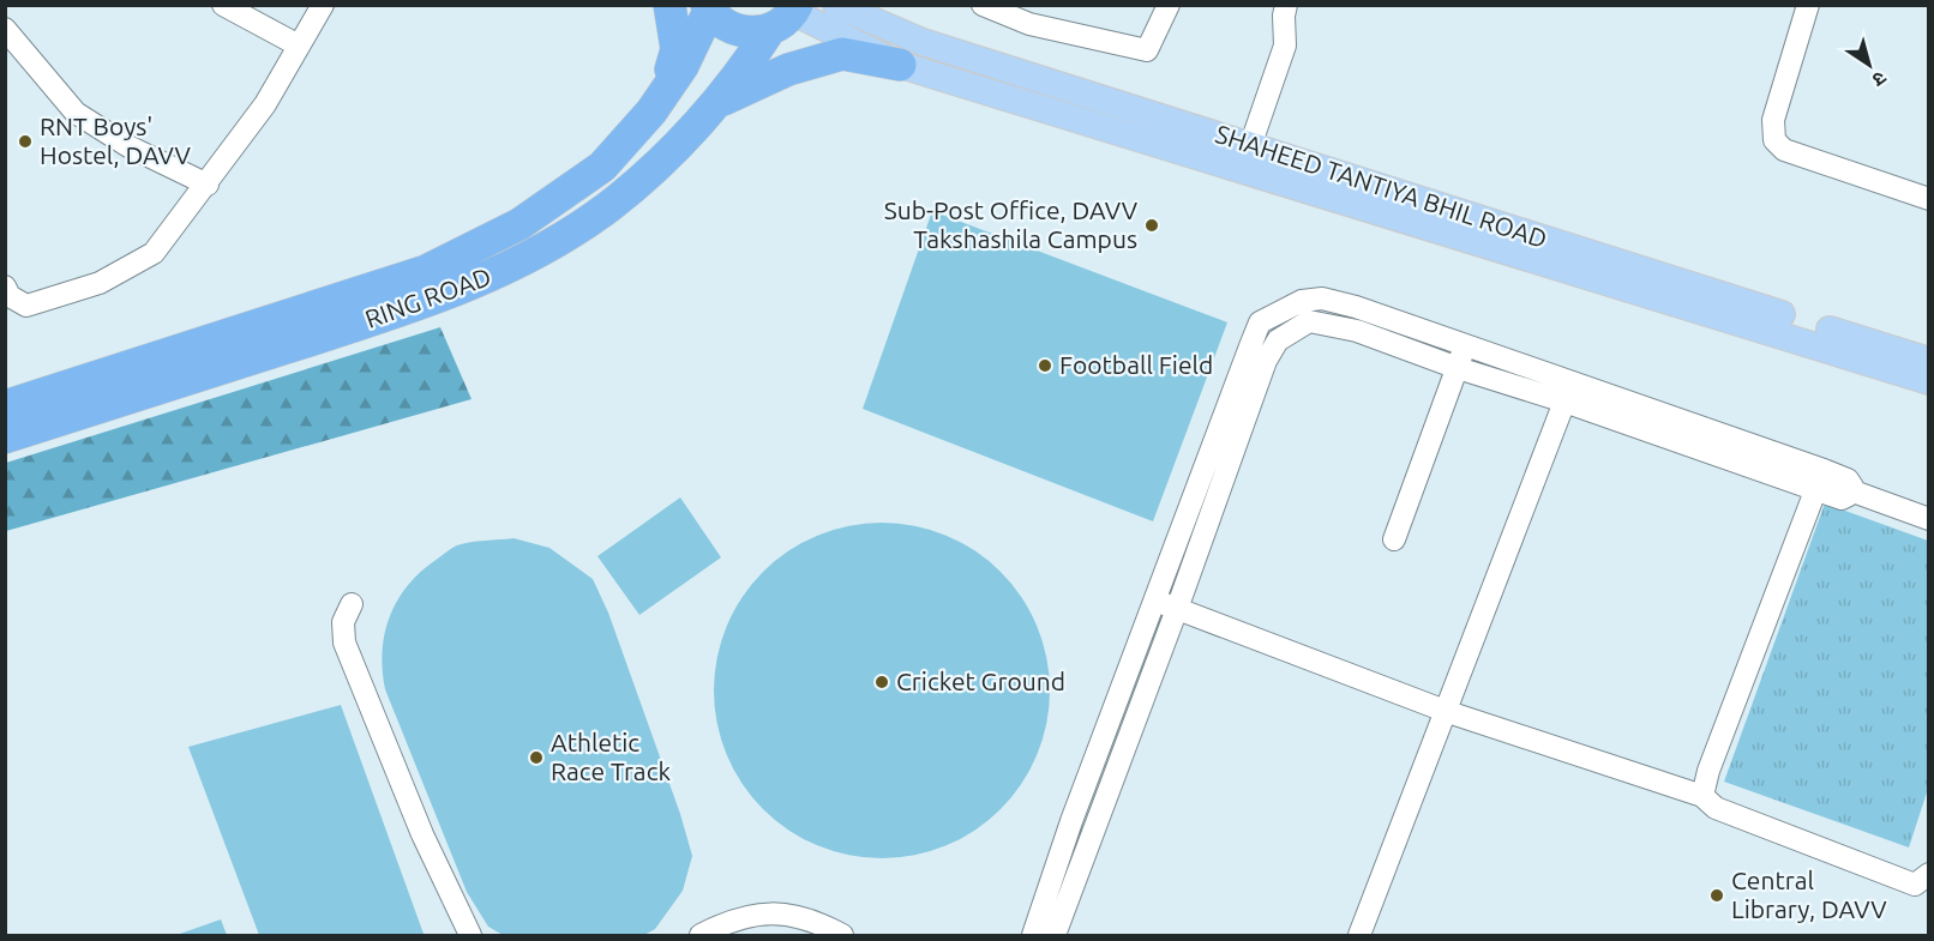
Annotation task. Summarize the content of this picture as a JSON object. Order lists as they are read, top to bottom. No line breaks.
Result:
{"streets":{"highway":["RING ROAD"],"main road":["SHAHEED TANTIYA BHIL ROAD"]},"places":["RNT Boys' Hostel, DAVV","Sub-Post Office, DAVV Takshashila Campus","Football Field","Cricket Ground","Athletic Race Track","Central Library, DAVV"],"north":"bottom right"}
